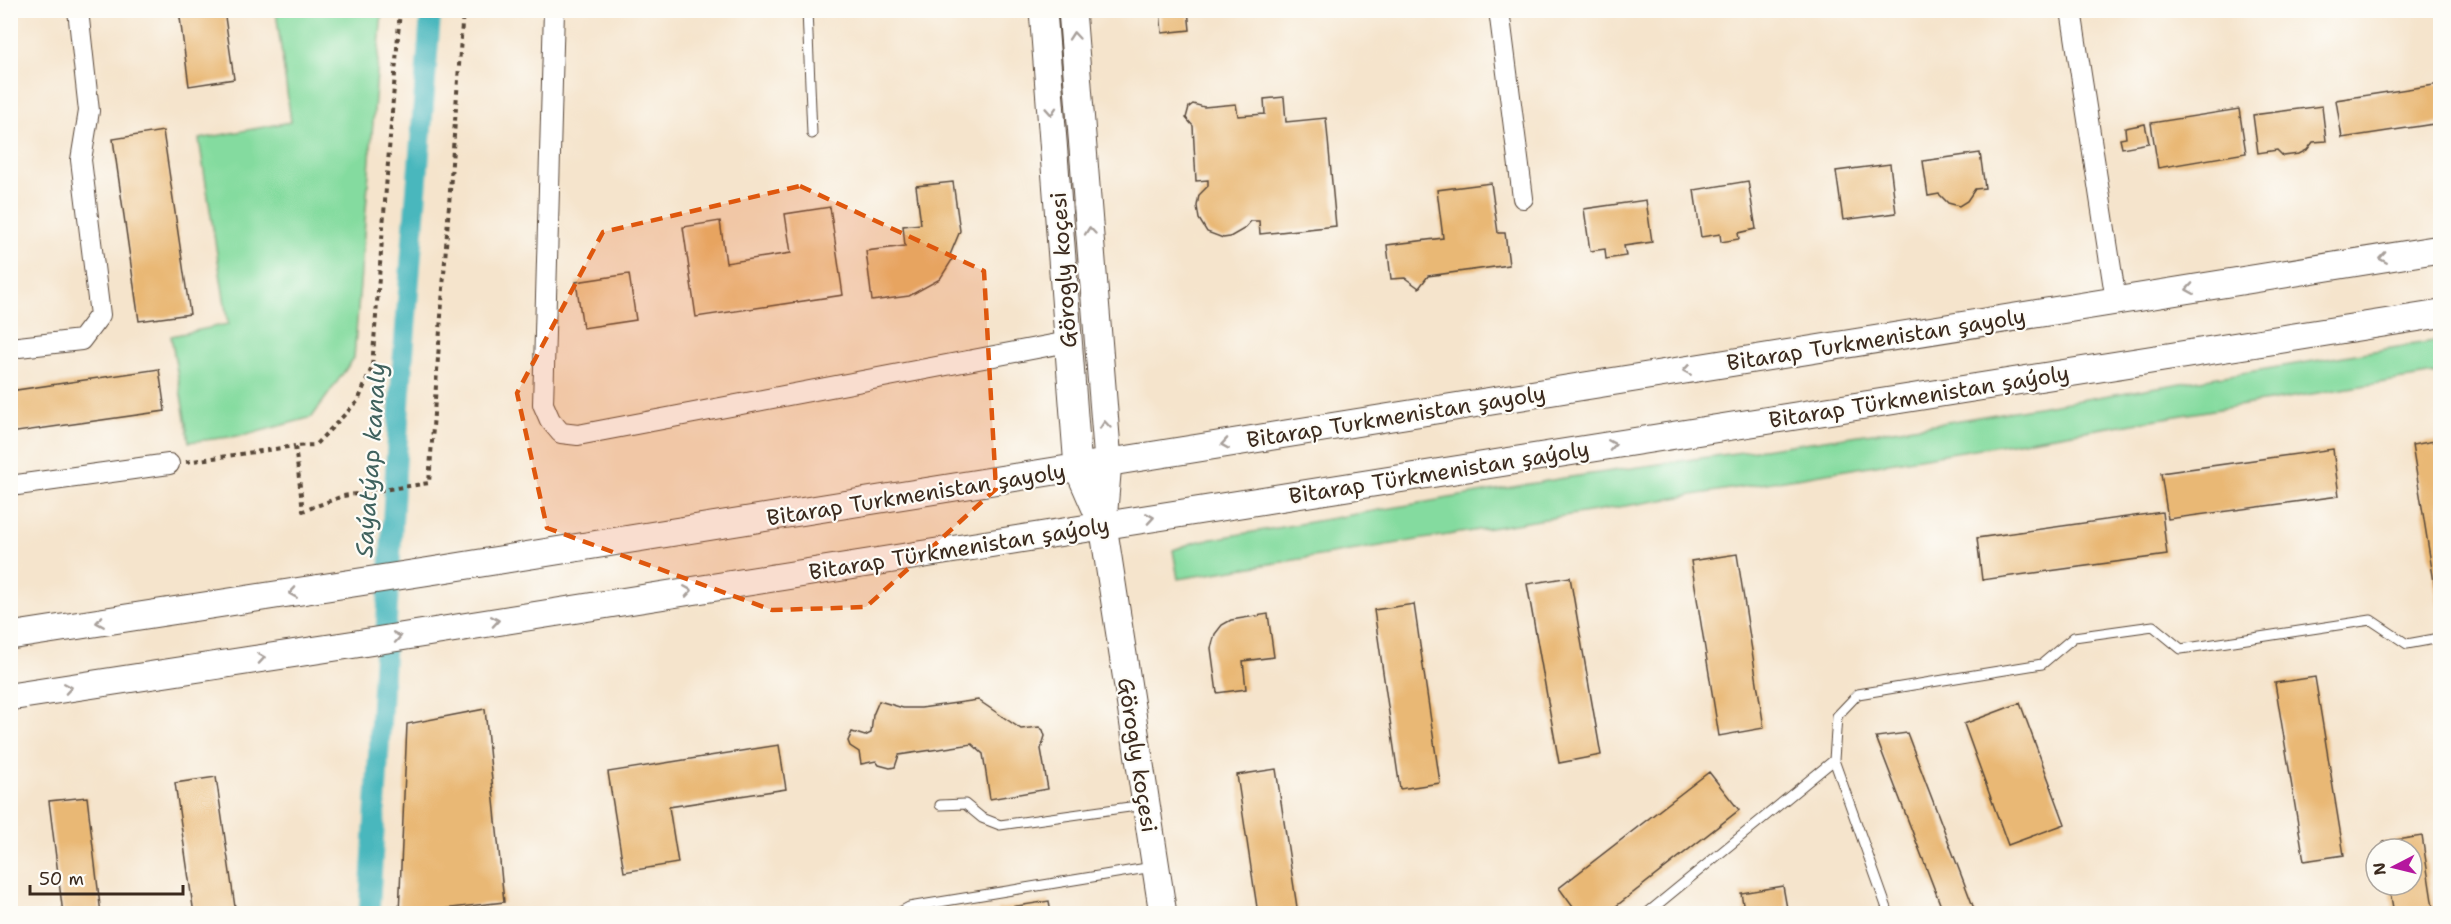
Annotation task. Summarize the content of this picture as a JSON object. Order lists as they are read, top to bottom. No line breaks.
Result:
{"streets":{"main road":["Görogly koçesi","Bitarap Turkmenistan şayoly","Bitarap Türkmenistan şaýoly"]},"crossings":[["Görogly koçesi","Bitarap Turkmenistan şayoly"],["Görogly koçesi","Bitarap Türkmenistan şaýoly"]],"one_way":["Bitarap Turkmenistan şayoly","Bitarap Türkmenistan şaýoly"],"water":["Saýatýap kanaly"],"scale_bar":"50 m","north":"left"}
